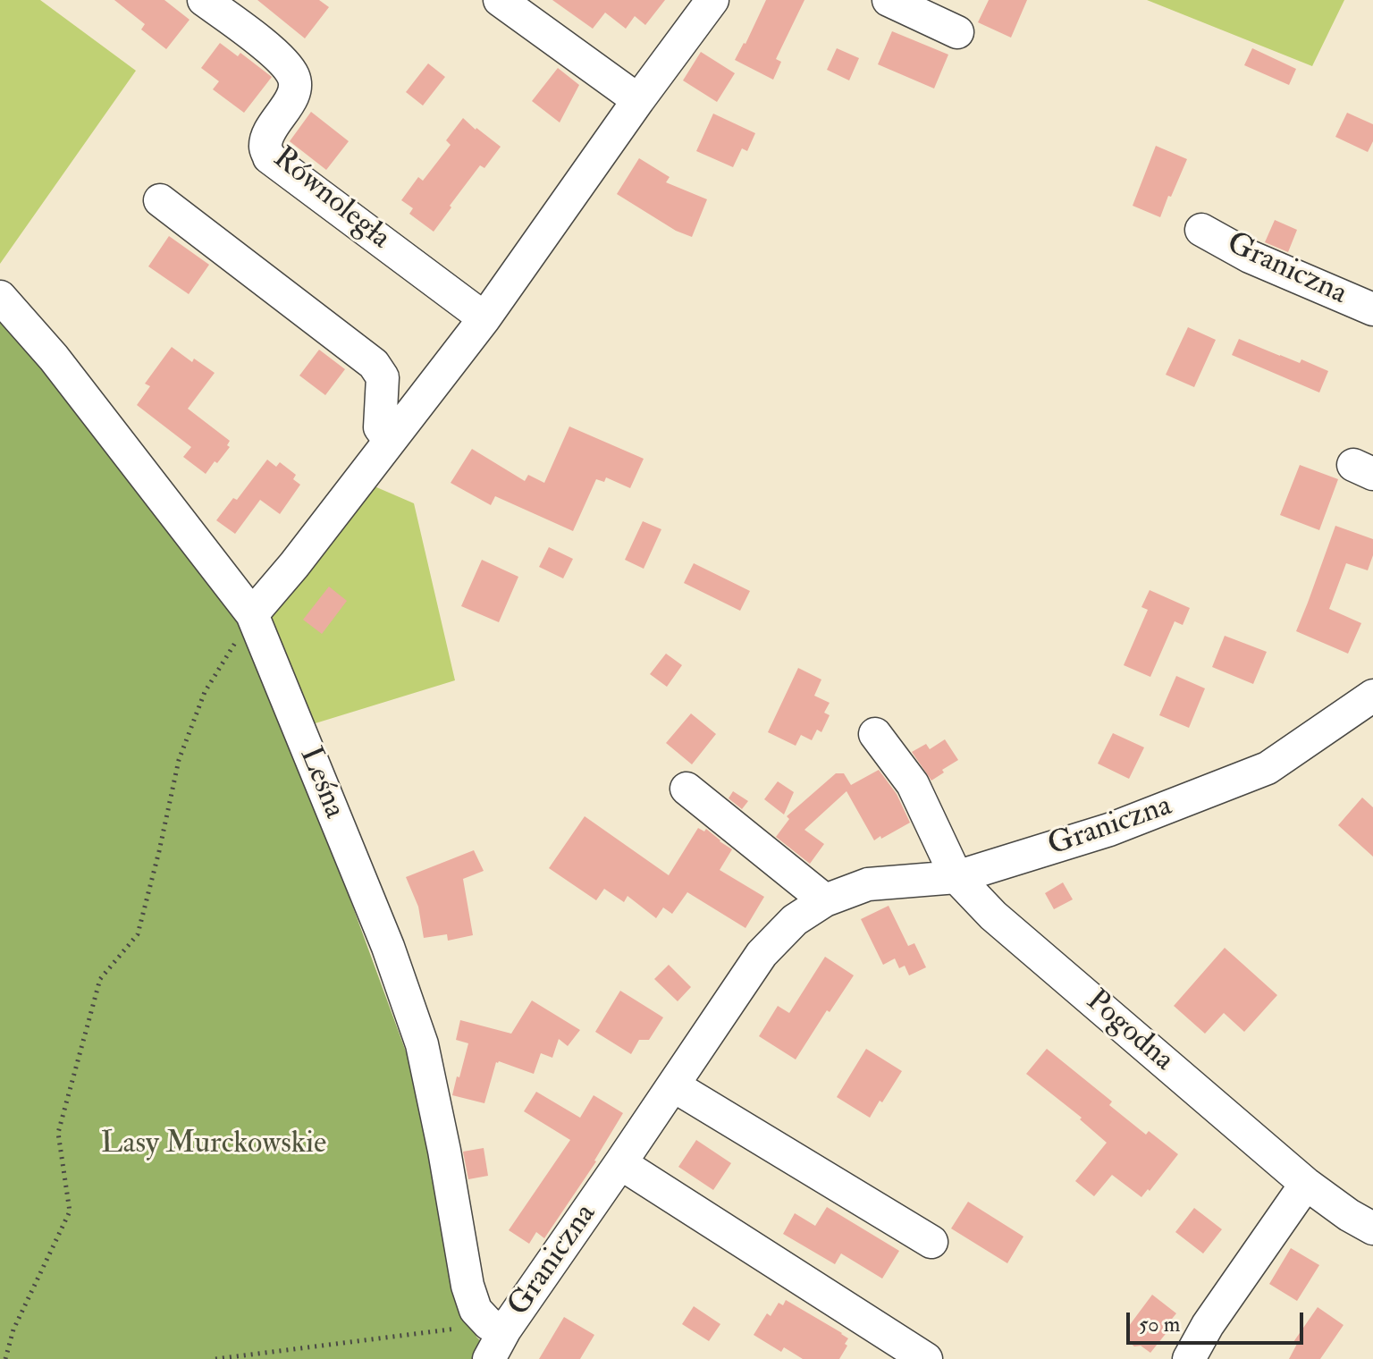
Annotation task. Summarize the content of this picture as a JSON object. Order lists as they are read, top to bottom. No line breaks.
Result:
{"streets":{"street":["Równoległa","Graniczna","Leśna","Pogodna"]},"crossings":[["Graniczna","Leśna"],["Graniczna","Pogodna"]],"parks":["Lasy Murckowskie"],"scale_bar":"50 m"}
